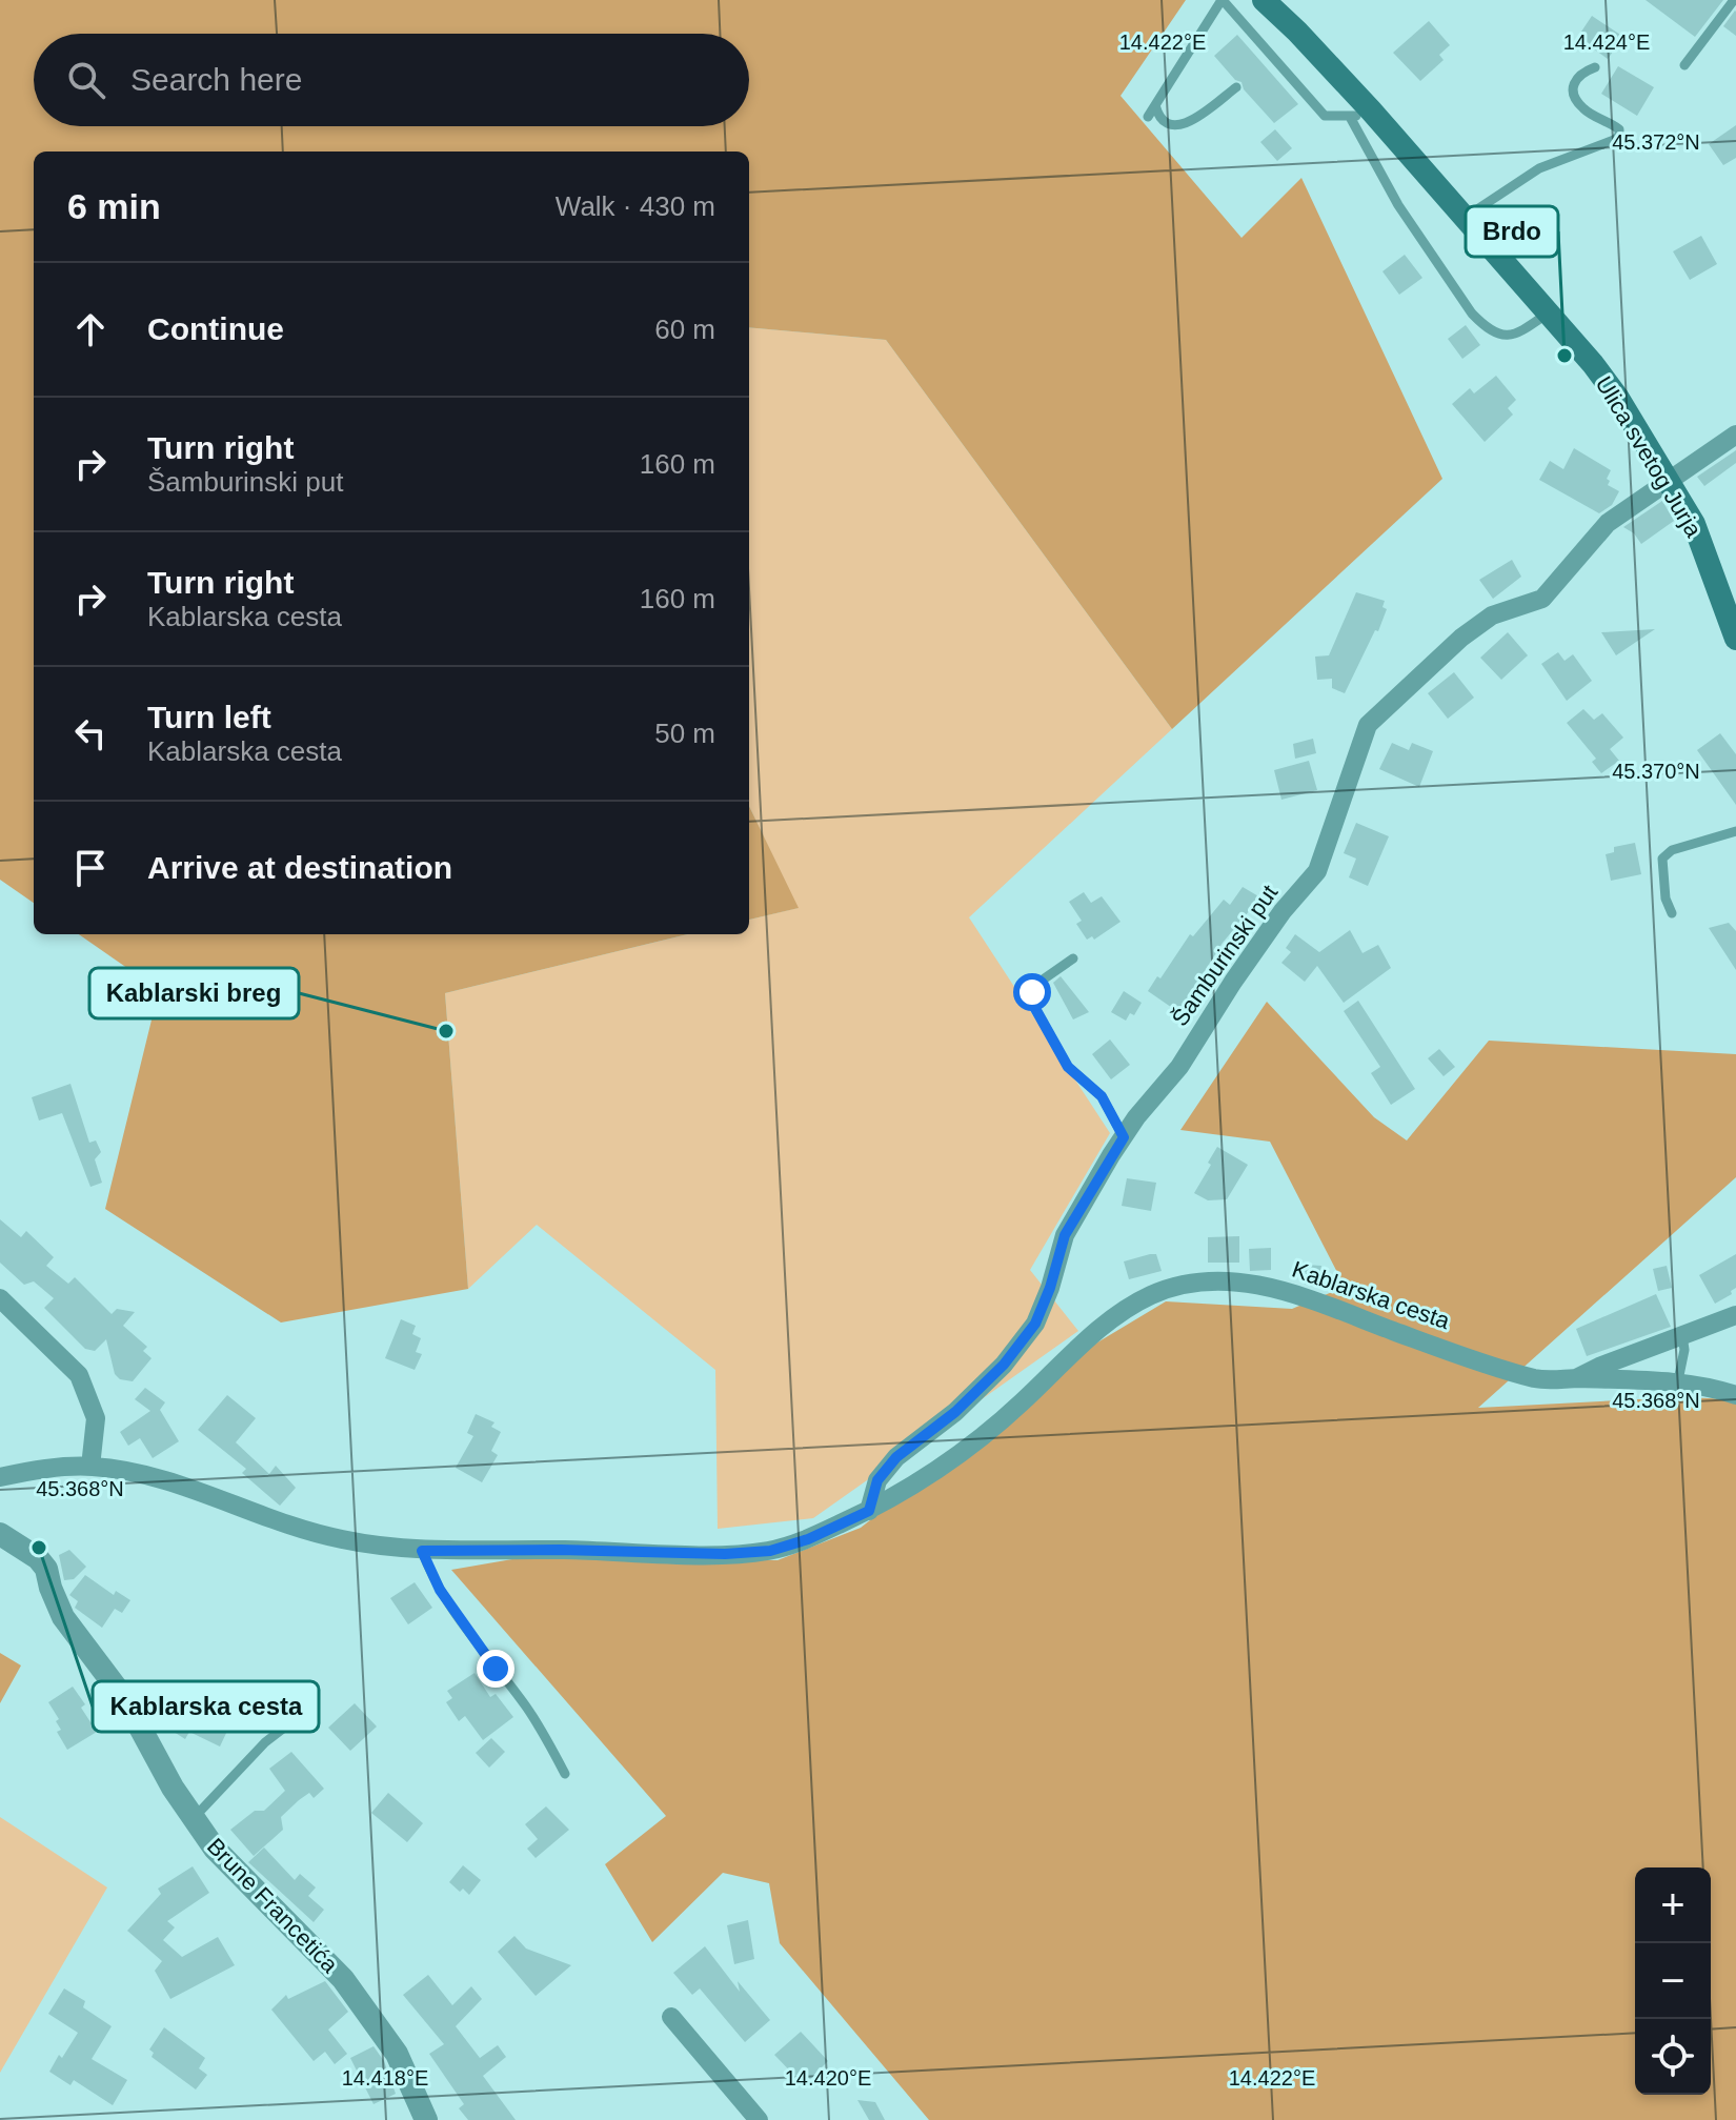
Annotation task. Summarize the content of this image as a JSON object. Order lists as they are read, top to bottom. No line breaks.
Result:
{"streets":{"main road":["Ulica svetog Jurja"],"street":["Šamburinski put","Kablarska cesta","Brune Francetića"]},"crossings":[["Ulica svetog Jurja","Šamburinski put"],["Šamburinski put","Kablarska cesta"]],"places":["Brdo","Kablarski breg","Kablarska cesta"],"page":{"search":"Search here","heading":["6 min","Walk · 430 m"],"list":[["Continue","60 m"],["Turn right","Šamburinski put","160 m"],["Turn right","Kablarska cesta","160 m"],["Turn left","Kablarska cesta","50 m"],"Arrive at destination"],"map_buttons":["+","−"]},"coordinates":["14.422°E","14.424°E","45.372°N","45.370°N","45.368°N","14.418°E","14.420°E"]}
